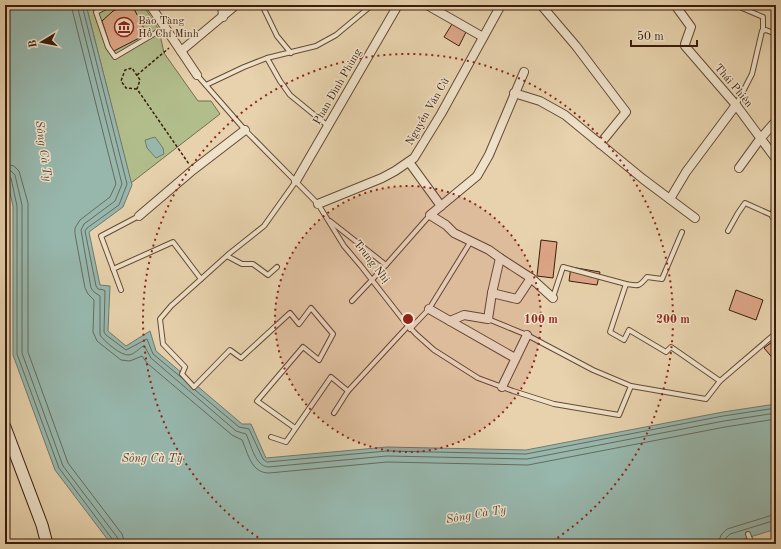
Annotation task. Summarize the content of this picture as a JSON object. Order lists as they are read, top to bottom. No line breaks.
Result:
{"streets":{"street":["Thái Phiên","Phan Đình Phùng","Nguyễn Văn Cừ","Trưng Nhị"]},"crossings":[["Phan Đình Phùng","Trưng Nhị"],["Nguyễn Văn Cừ","Trưng Nhị"]],"water":["Sông Cà Ty"],"places":{"museum":["Bảo Tàng Hồ Chí Minh"]},"scale_bar":"50 m","north":"left","rings":["100 m","200 m"]}
